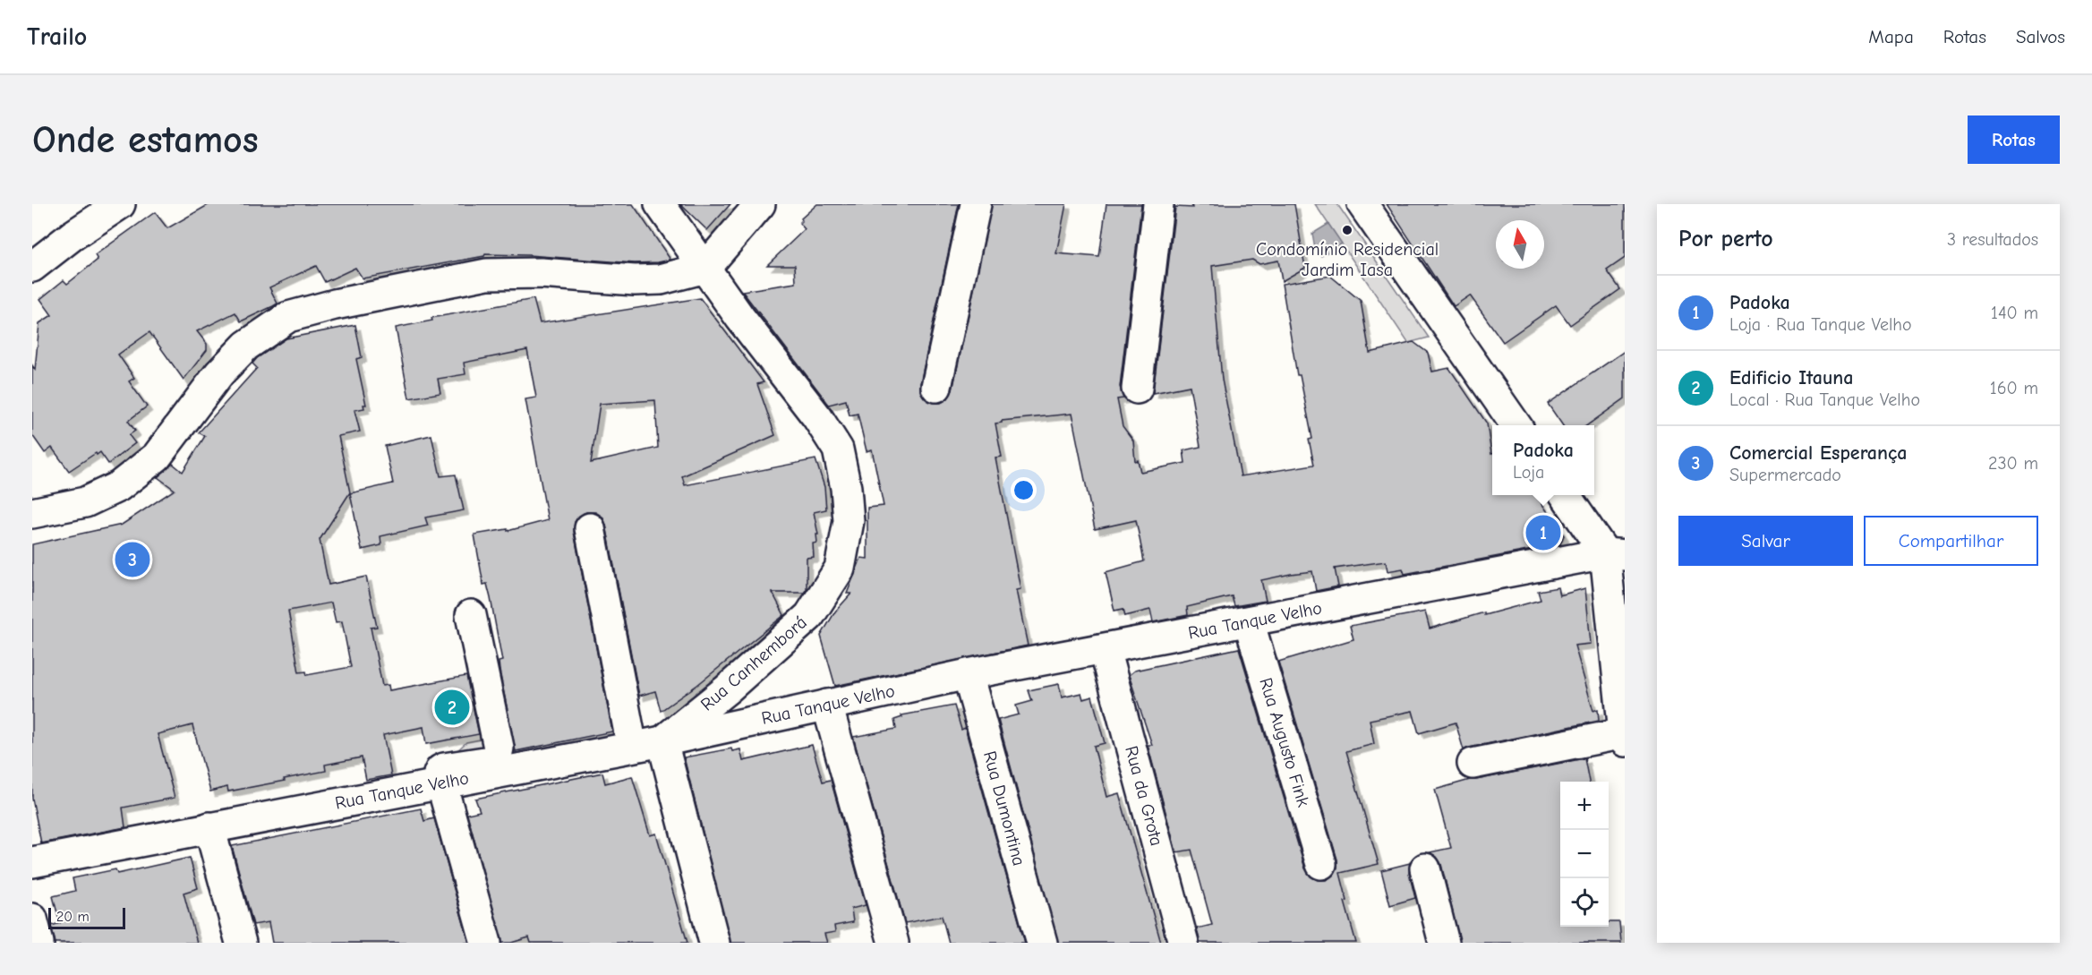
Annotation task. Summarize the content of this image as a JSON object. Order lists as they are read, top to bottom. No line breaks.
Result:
{"streets":{"street":["Rua Tanque Velho","Rua Canhemborá","Rua Augusto Fink","Rua da Grota","Rua Dumontina"]},"crossings":[["Rua Tanque Velho","Rua Canhemborá"],["Rua Tanque Velho","Rua Augusto Fink"],["Rua Tanque Velho","Rua da Grota"],["Rua Tanque Velho","Rua Dumontina"]],"places":["Condomínio Residencial Jardim Iasa"],"scale_bar":"20 m","north":"top","page":{"header":"Trailo","nav":["Mapa","Rotas","Salvos"],"buttons":["Rotas",["Salvar","Compartilhar"]],"title":"Onde estamos","heading":["Por perto","3 resultados"],"list":[{"mark":"1","name":"Padoka","note":"Loja · Rua Tanque Velho","value":"140 m"},{"mark":"2","name":"Edificio Itauna","note":"Local · Rua Tanque Velho","value":"160 m"},{"mark":"3","name":"Comercial Esperança","note":"Supermercado","value":"230 m"}],"popup":["Padoka","Loja"],"pins":["1","3","2"],"map_buttons":["+","−"],"scale":"20 m"}}
